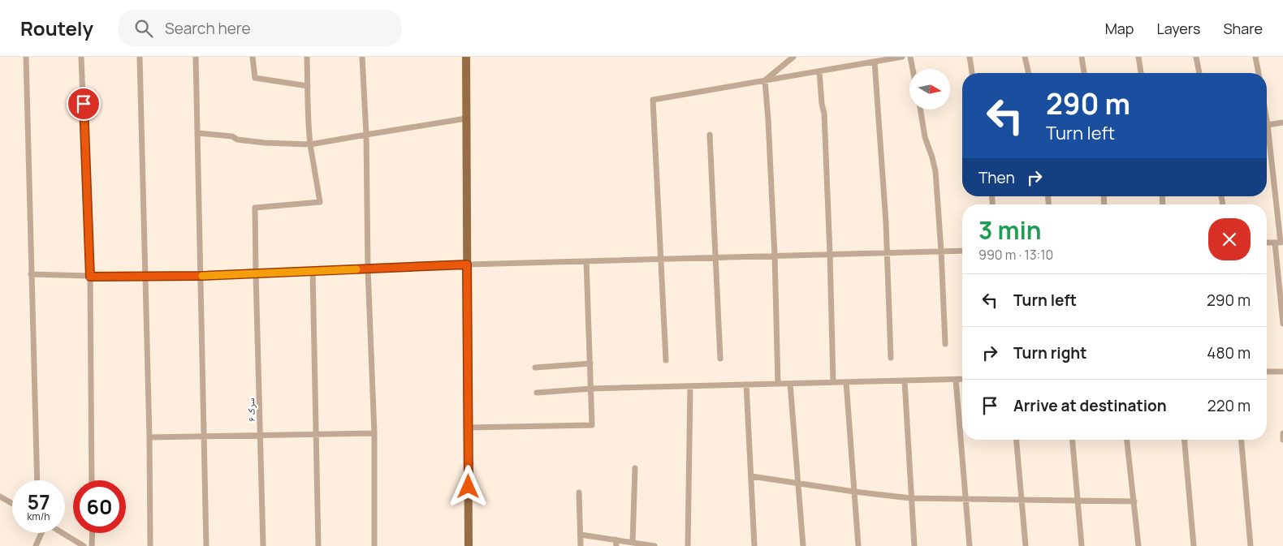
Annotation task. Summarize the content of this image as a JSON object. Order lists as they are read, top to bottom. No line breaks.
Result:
{"streets":{"street":["سرک ۶"]},"north":"right","page":{"header":"Routely","search":"Search here","nav":["Map","Layers","Share"],"turn":["290 m","Turn left"],"then":"Then","heading":["3 min","990 m · 13:10"],"list":[{"name":"Turn left","value":"290 m"},{"name":"Turn right","value":"480 m"},{"name":"Arrive at destination","value":"220 m"}],"speed":"57 km/h","limit":"60"}}
